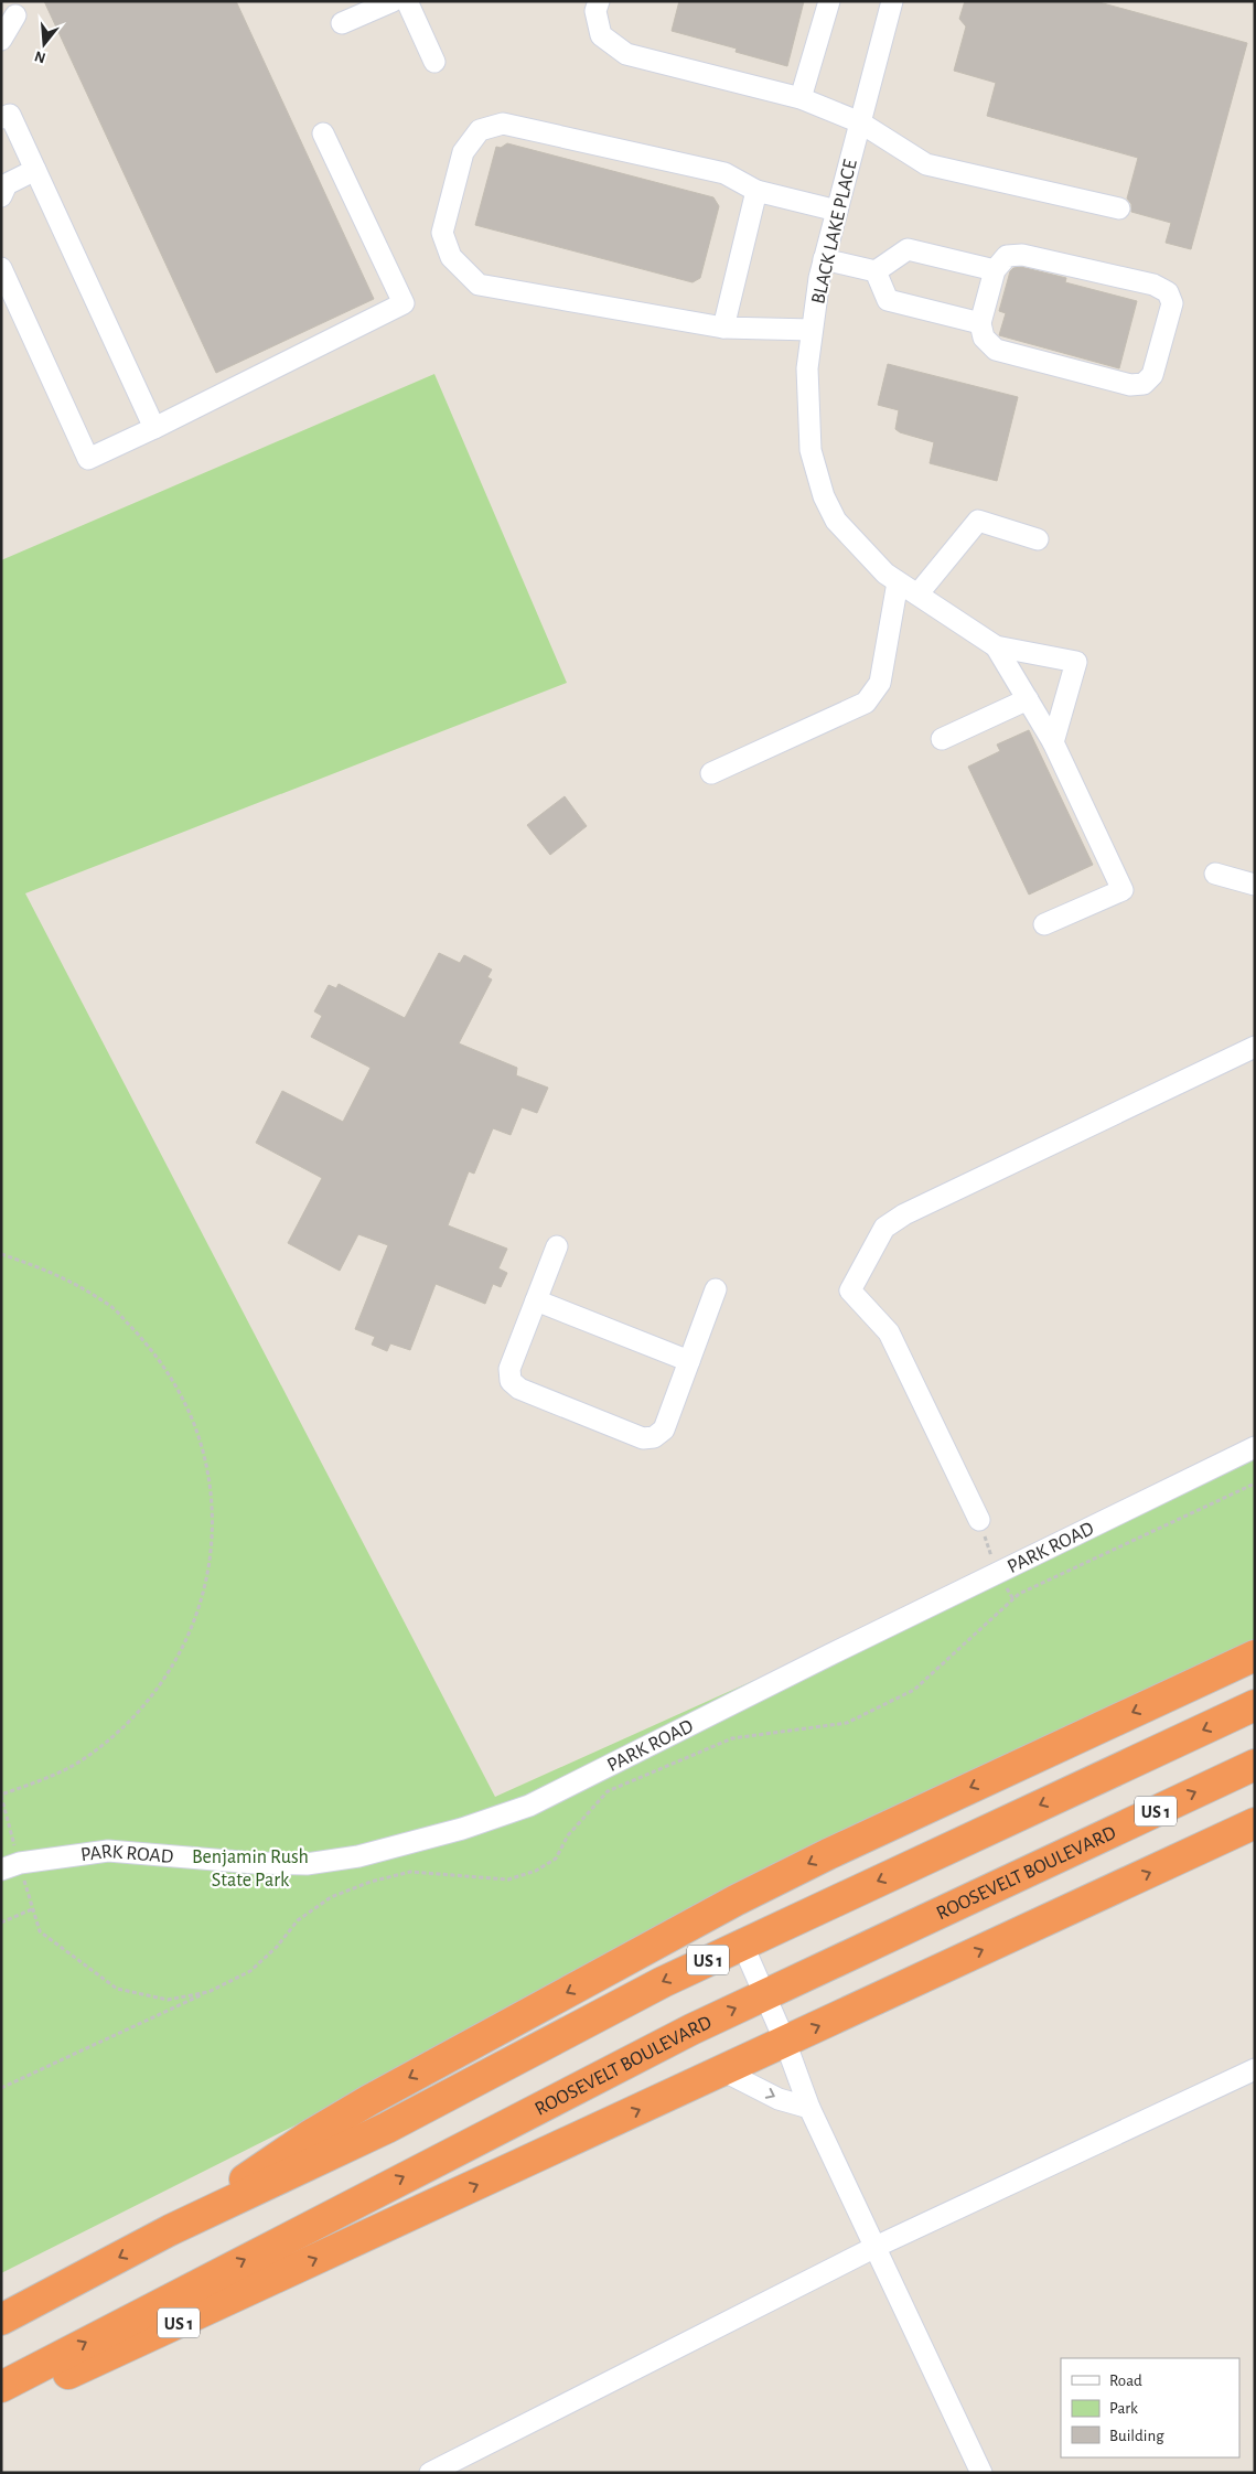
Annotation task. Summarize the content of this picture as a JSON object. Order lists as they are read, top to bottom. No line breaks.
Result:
{"streets":{"highway":["US 1","ROOSEVELT BOULEVARD"],"street":["BLACK LAKE PLACE","PARK ROAD"]},"parks":["Benjamin Rush State Park"],"legend":["Road","Park","Building"],"north":"bottom"}
